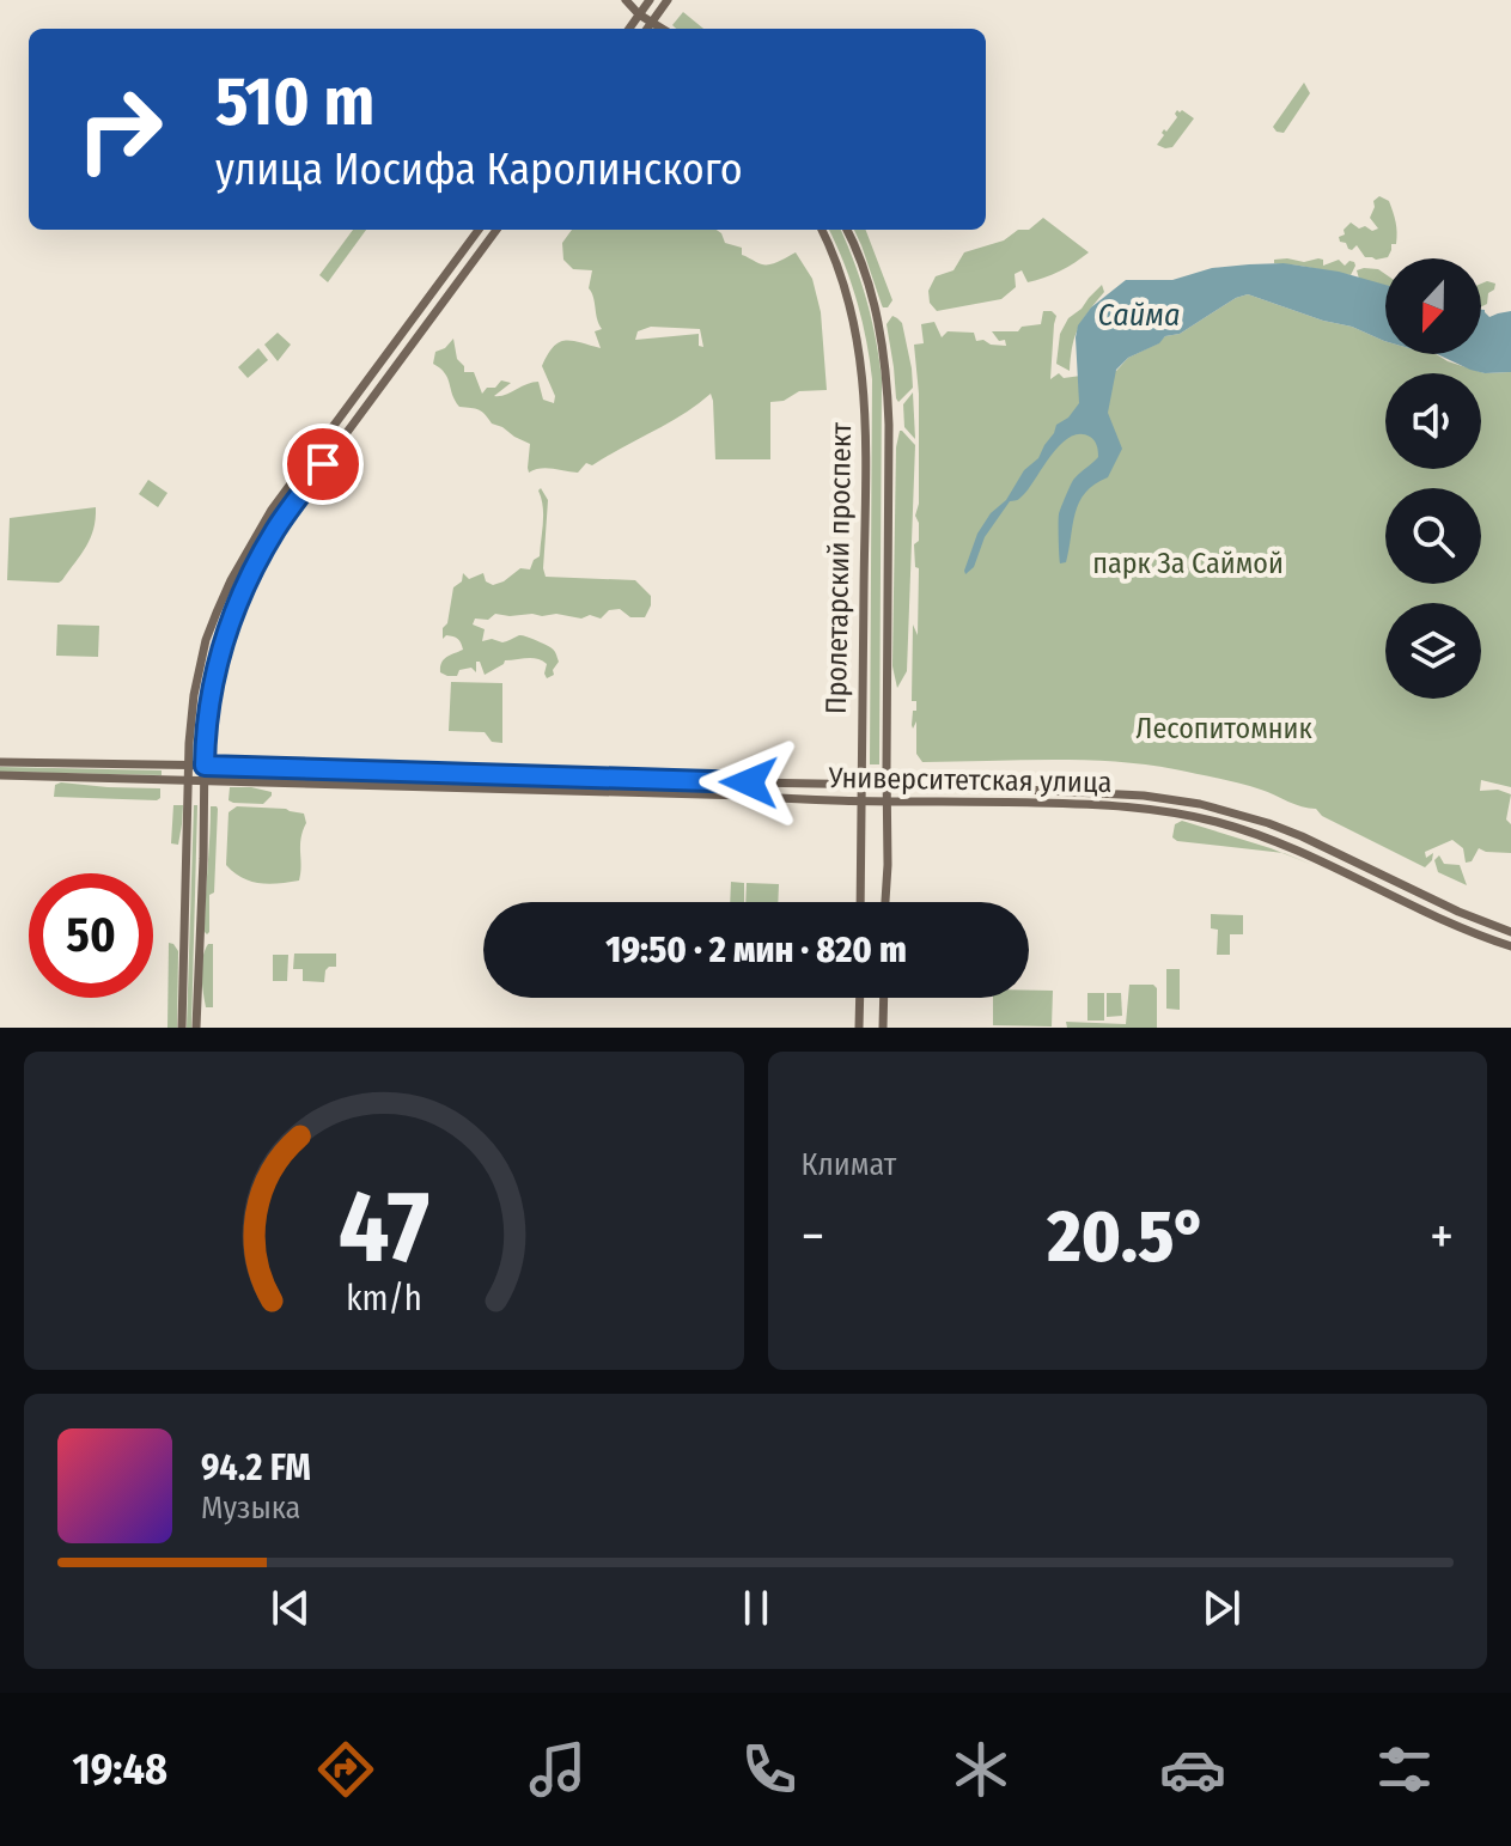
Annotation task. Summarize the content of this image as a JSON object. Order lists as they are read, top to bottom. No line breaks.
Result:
{"streets":{"main road":["Пролетарский проспект","Университетская улица"]},"crossings":[["Пролетарский проспект","Университетская улица"]],"water":["Сайма"],"parks":["парк За Саймой","Лесопитомник"],"north":"bottom","page":{"turn":["510 m","улица Иосифа Каролинского"],"limit":"50","trip":"19:50 · 2 мин · 820 m","tile":"Климат","heat":["−","20.5°","+"],"song":["94.2 FM","Музыка"],"tabs":"19:48","gauge":["47","km/h"]}}
